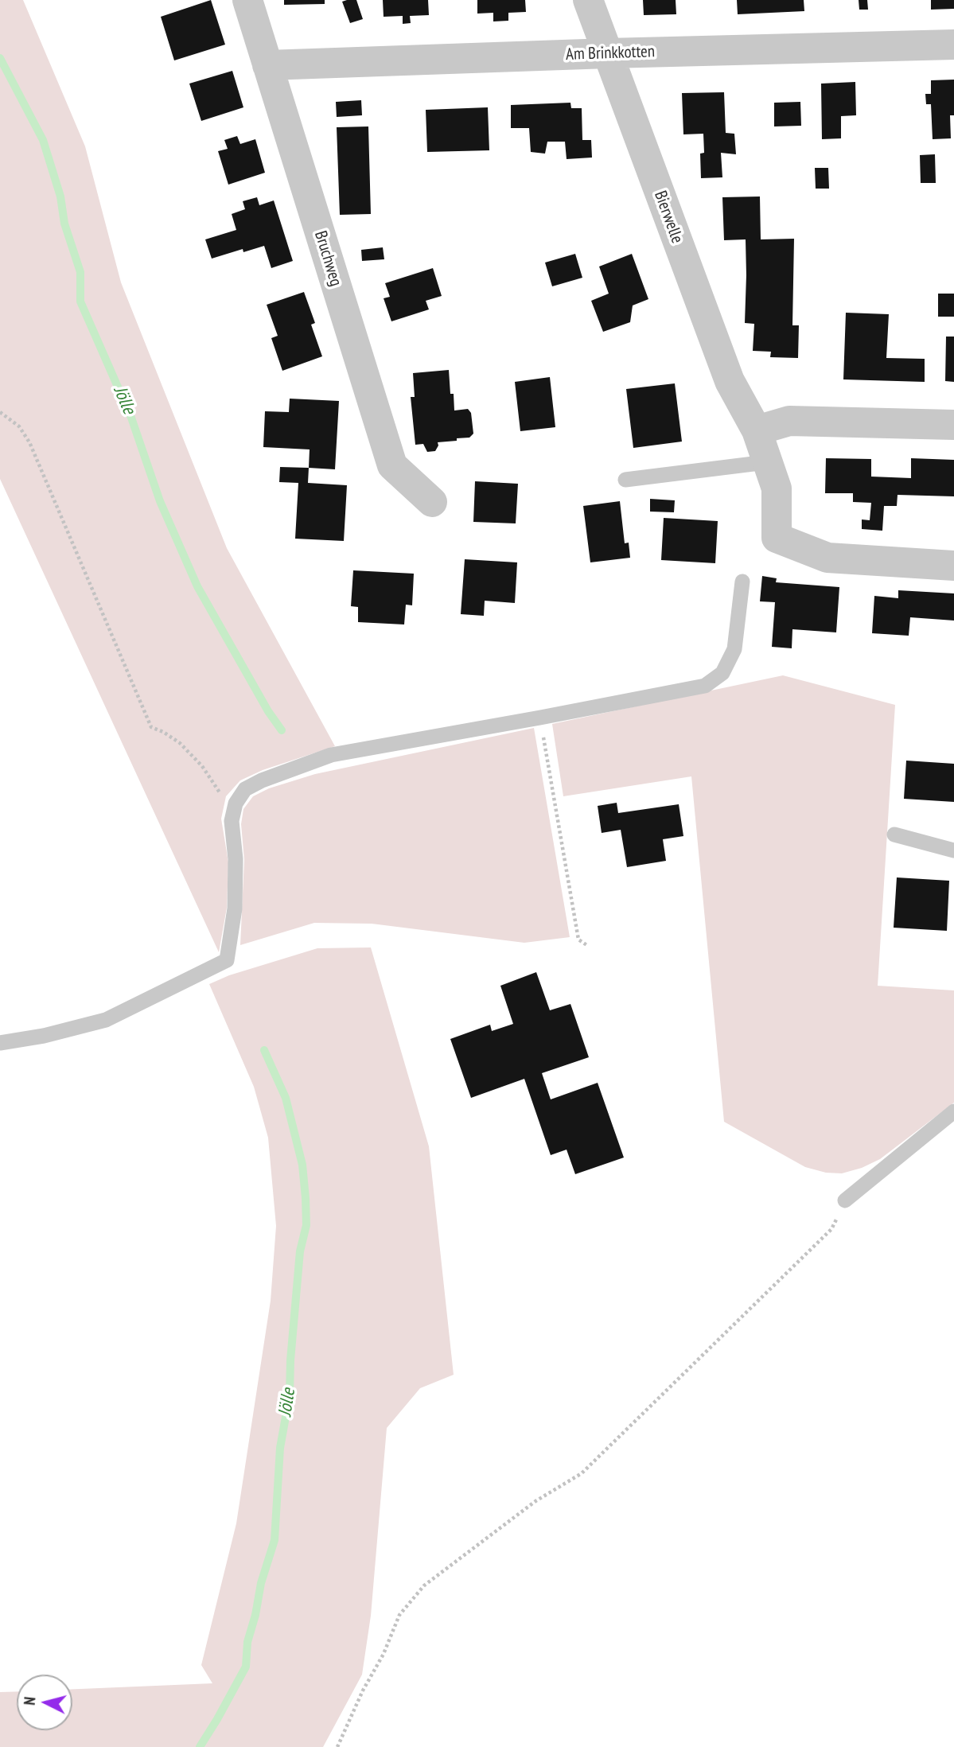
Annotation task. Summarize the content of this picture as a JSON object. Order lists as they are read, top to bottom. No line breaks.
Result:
{"streets":{"street":["Am Brinkkotten","Bierwelle","Bruchweg"]},"crossings":[["Am Brinkkotten","Bierwelle"],["Am Brinkkotten","Bruchweg"]],"water":["Jölle"],"north":"left"}
